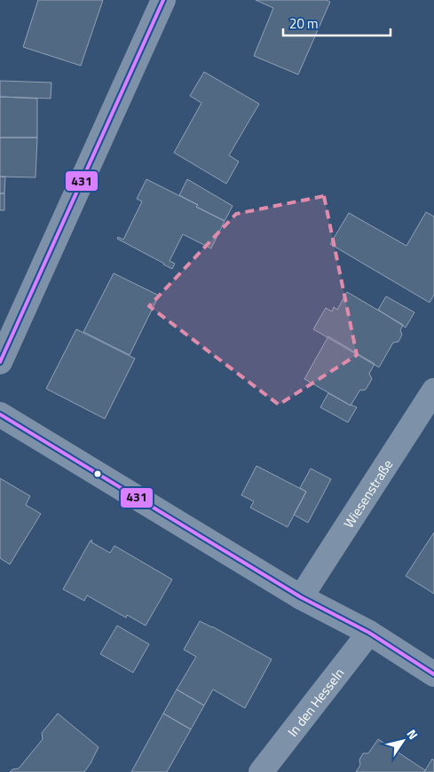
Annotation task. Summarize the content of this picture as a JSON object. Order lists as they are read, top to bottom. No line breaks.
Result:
{"streets":{"street":["Wiesenstraße","In den Hesseln"]},"lines":["transit line 431"],"scale_bar":"20 m","north":"top right"}
